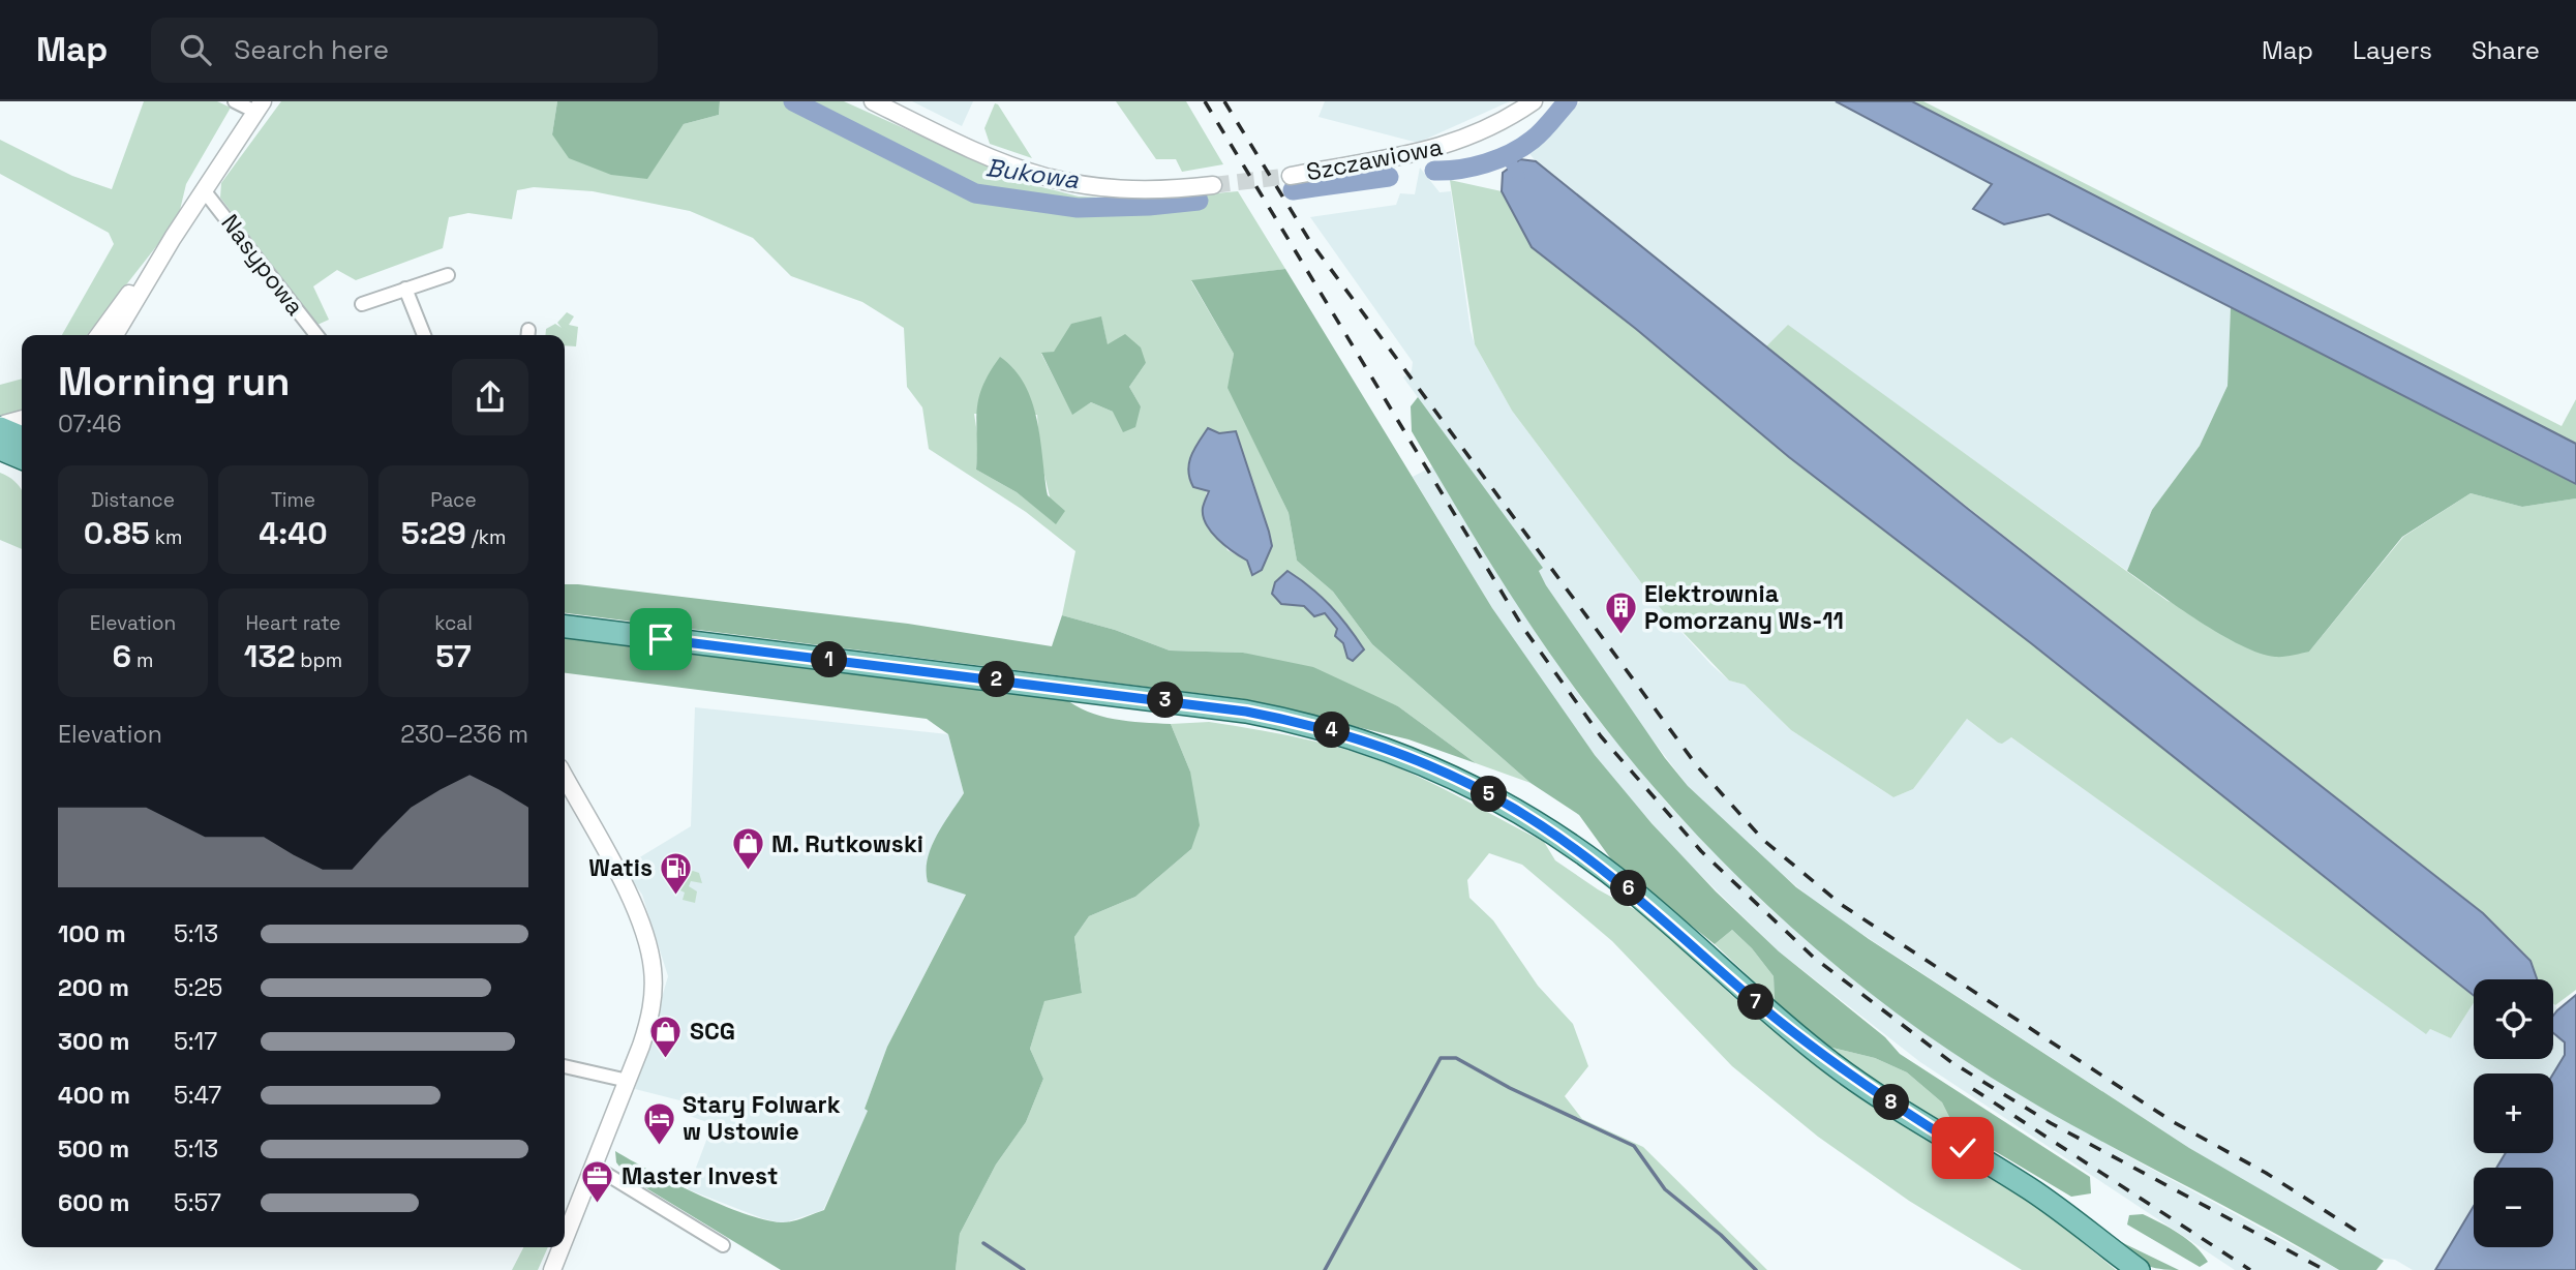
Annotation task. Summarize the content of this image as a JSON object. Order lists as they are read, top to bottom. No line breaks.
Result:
{"streets":{"street":["Szczawiowa","Nasypowa"]},"water":["Bukowa"],"places":{"building":["Elektrownia Pomorzany Ws-11"],"shop":["M. Rutkowski","SCG"],"fuel station":["Watis"],"hotel":["Stary Folwark w Ustowie"],"office":["Master Invest"]},"page":{"header":"Map","search":"Search here","nav":["Map","Layers","Share"],"heading":["Morning run","07:46"],"stats":[["Distance","0.85 km"],["Time","4:40"],["Pace","5:29 /km"],["Elevation","6 m"],["Heart rate","132 bpm"],["kcal","57"]],"pins":["1","2","3","4","5","6","7","8"],"chart":["Elevation","230–236 m"],"list":[{"name":"100 m","note":"5:13"},{"name":"200 m","note":"5:25"},{"name":"300 m","note":"5:17"},{"name":"400 m","note":"5:47"},{"name":"500 m","note":"5:13"},{"name":"600 m","note":"5:57"}],"map_buttons":["+","−"]}}
